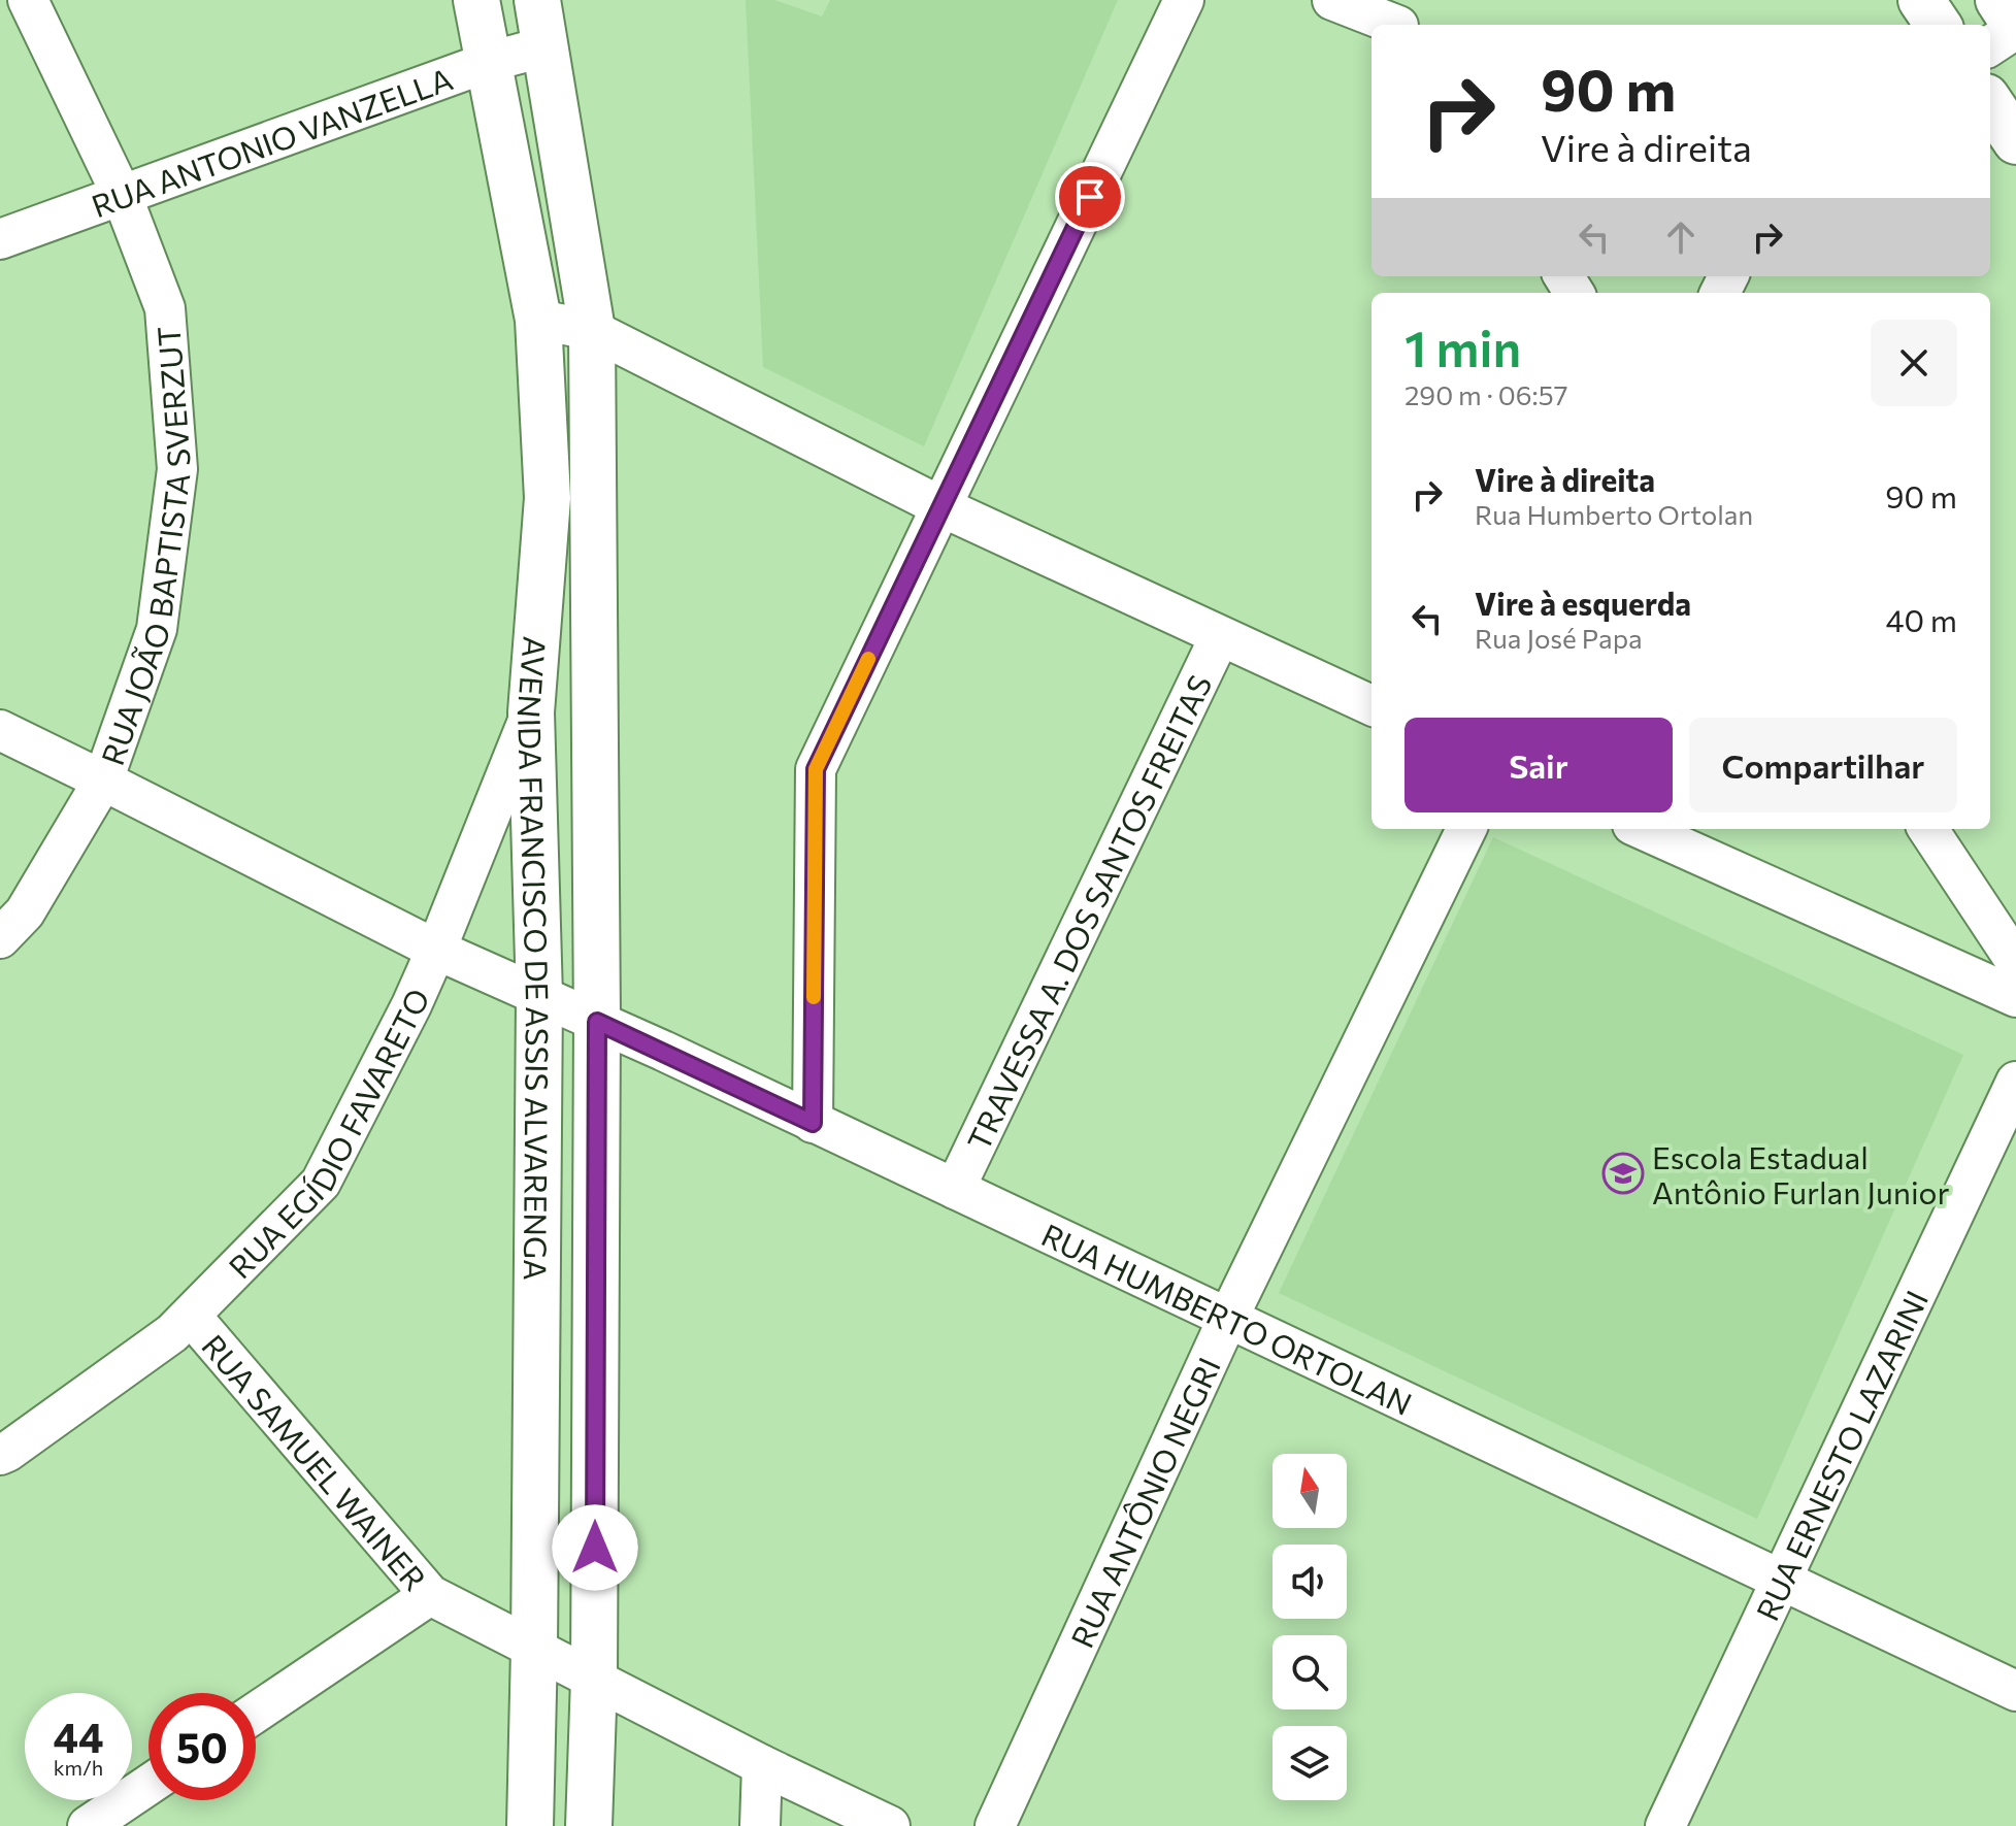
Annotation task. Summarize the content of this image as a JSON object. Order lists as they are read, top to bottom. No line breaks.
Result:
{"streets":{"main road":["AVENIDA FRANCISCO DE ASSIS ALVARENGA"],"street":["RUA ANTONIO VANZELLA","RUA JOÃO BAPTISTA SVERZUT","TRAVESSA A. DOS SANTOS FREITAS","RUA EGÍDIO FAVARETO","RUA HUMBERTO ORTOLAN","RUA ERNESTO LAZARINI","RUA SAMUEL WAINER","RUA ANTÔNIO NEGRI"]},"crossings":[["RUA ANTONIO VANZELLA","RUA JOÃO BAPTISTA SVERZUT"],["RUA ANTONIO VANZELLA","AVENIDA FRANCISCO DE ASSIS ALVARENGA"],["RUA JOÃO BAPTISTA SVERZUT","RUA HUMBERTO ORTOLAN"],["TRAVESSA A. DOS SANTOS FREITAS","RUA HUMBERTO ORTOLAN"],["AVENIDA FRANCISCO DE ASSIS ALVARENGA","RUA EGÍDIO FAVARETO"],["AVENIDA FRANCISCO DE ASSIS ALVARENGA","RUA HUMBERTO ORTOLAN"],["AVENIDA FRANCISCO DE ASSIS ALVARENGA","RUA SAMUEL WAINER"],["RUA EGÍDIO FAVARETO","RUA HUMBERTO ORTOLAN"],["RUA EGÍDIO FAVARETO","RUA SAMUEL WAINER"],["RUA HUMBERTO ORTOLAN","RUA ERNESTO LAZARINI"],["RUA HUMBERTO ORTOLAN","RUA ANTÔNIO NEGRI"]],"places":{"school or university":["Escola Estadual Antônio Furlan Junior"]},"north":"top","page":{"turn":["90 m","Vire à direita"],"heading":["1 min","290 m · 06:57"],"list":[{"name":"Vire à direita","note":"Rua Humberto Ortolan","value":"90 m"},{"name":"Vire à esquerda","note":"Rua José Papa","value":"40 m"}],"buttons":["Sair","Compartilhar"],"speed":"44 km/h","limit":"50"}}
